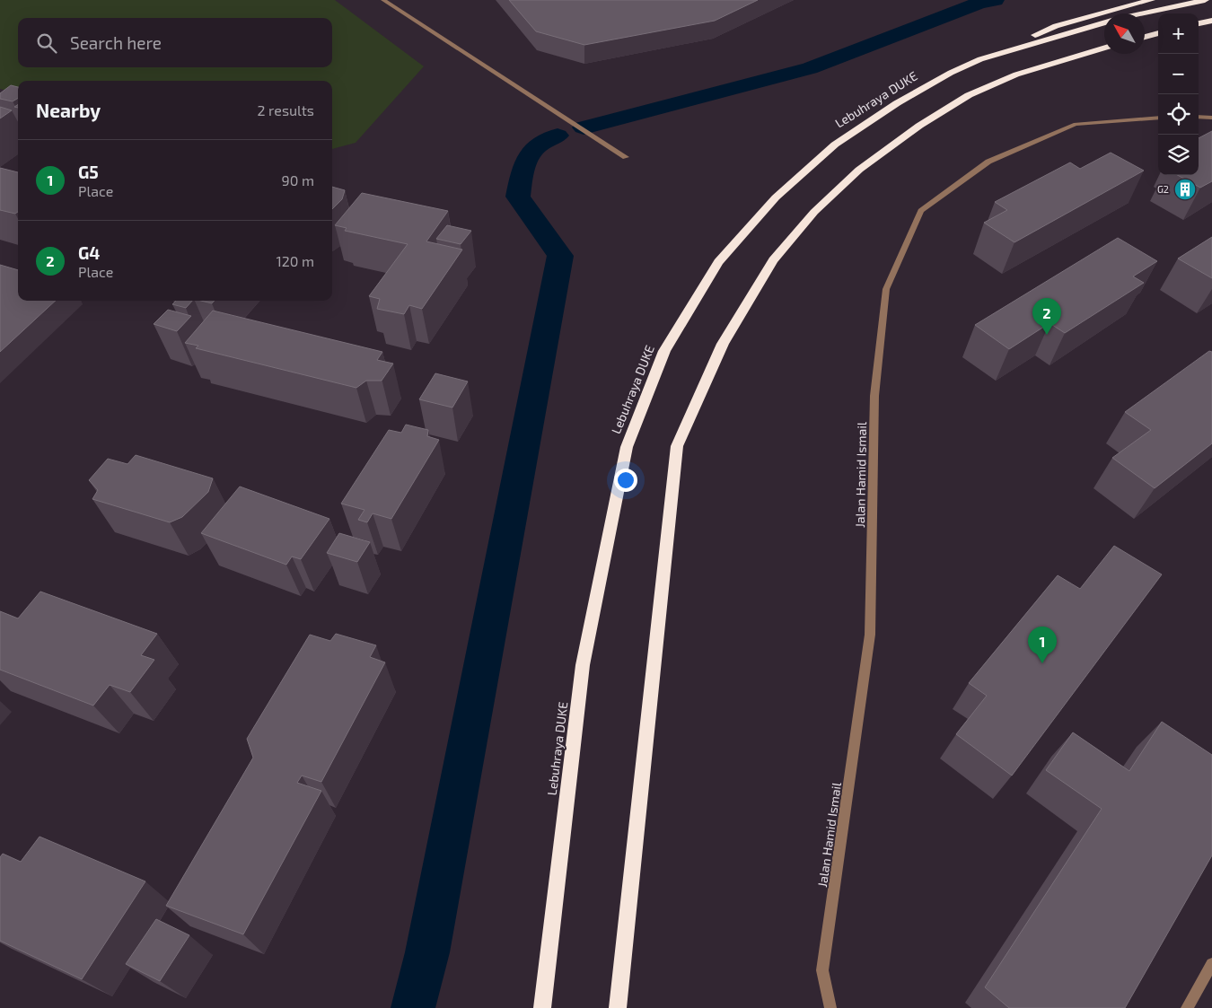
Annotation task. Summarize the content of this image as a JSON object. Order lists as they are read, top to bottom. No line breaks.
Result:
{"streets":{"highway":["Lebuhraya DUKE"],"street":["Jalan Hamid Ismail"]},"places":{"building":["G2"]},"north":"top left","page":{"map_buttons":["+","−"],"search":"Search here","heading":["Nearby","2 results"],"list":[{"mark":"1","name":"G5","note":"Place","value":"90 m"},{"mark":"2","name":"G4","note":"Place","value":"120 m"}],"pins":["2","1"]}}
